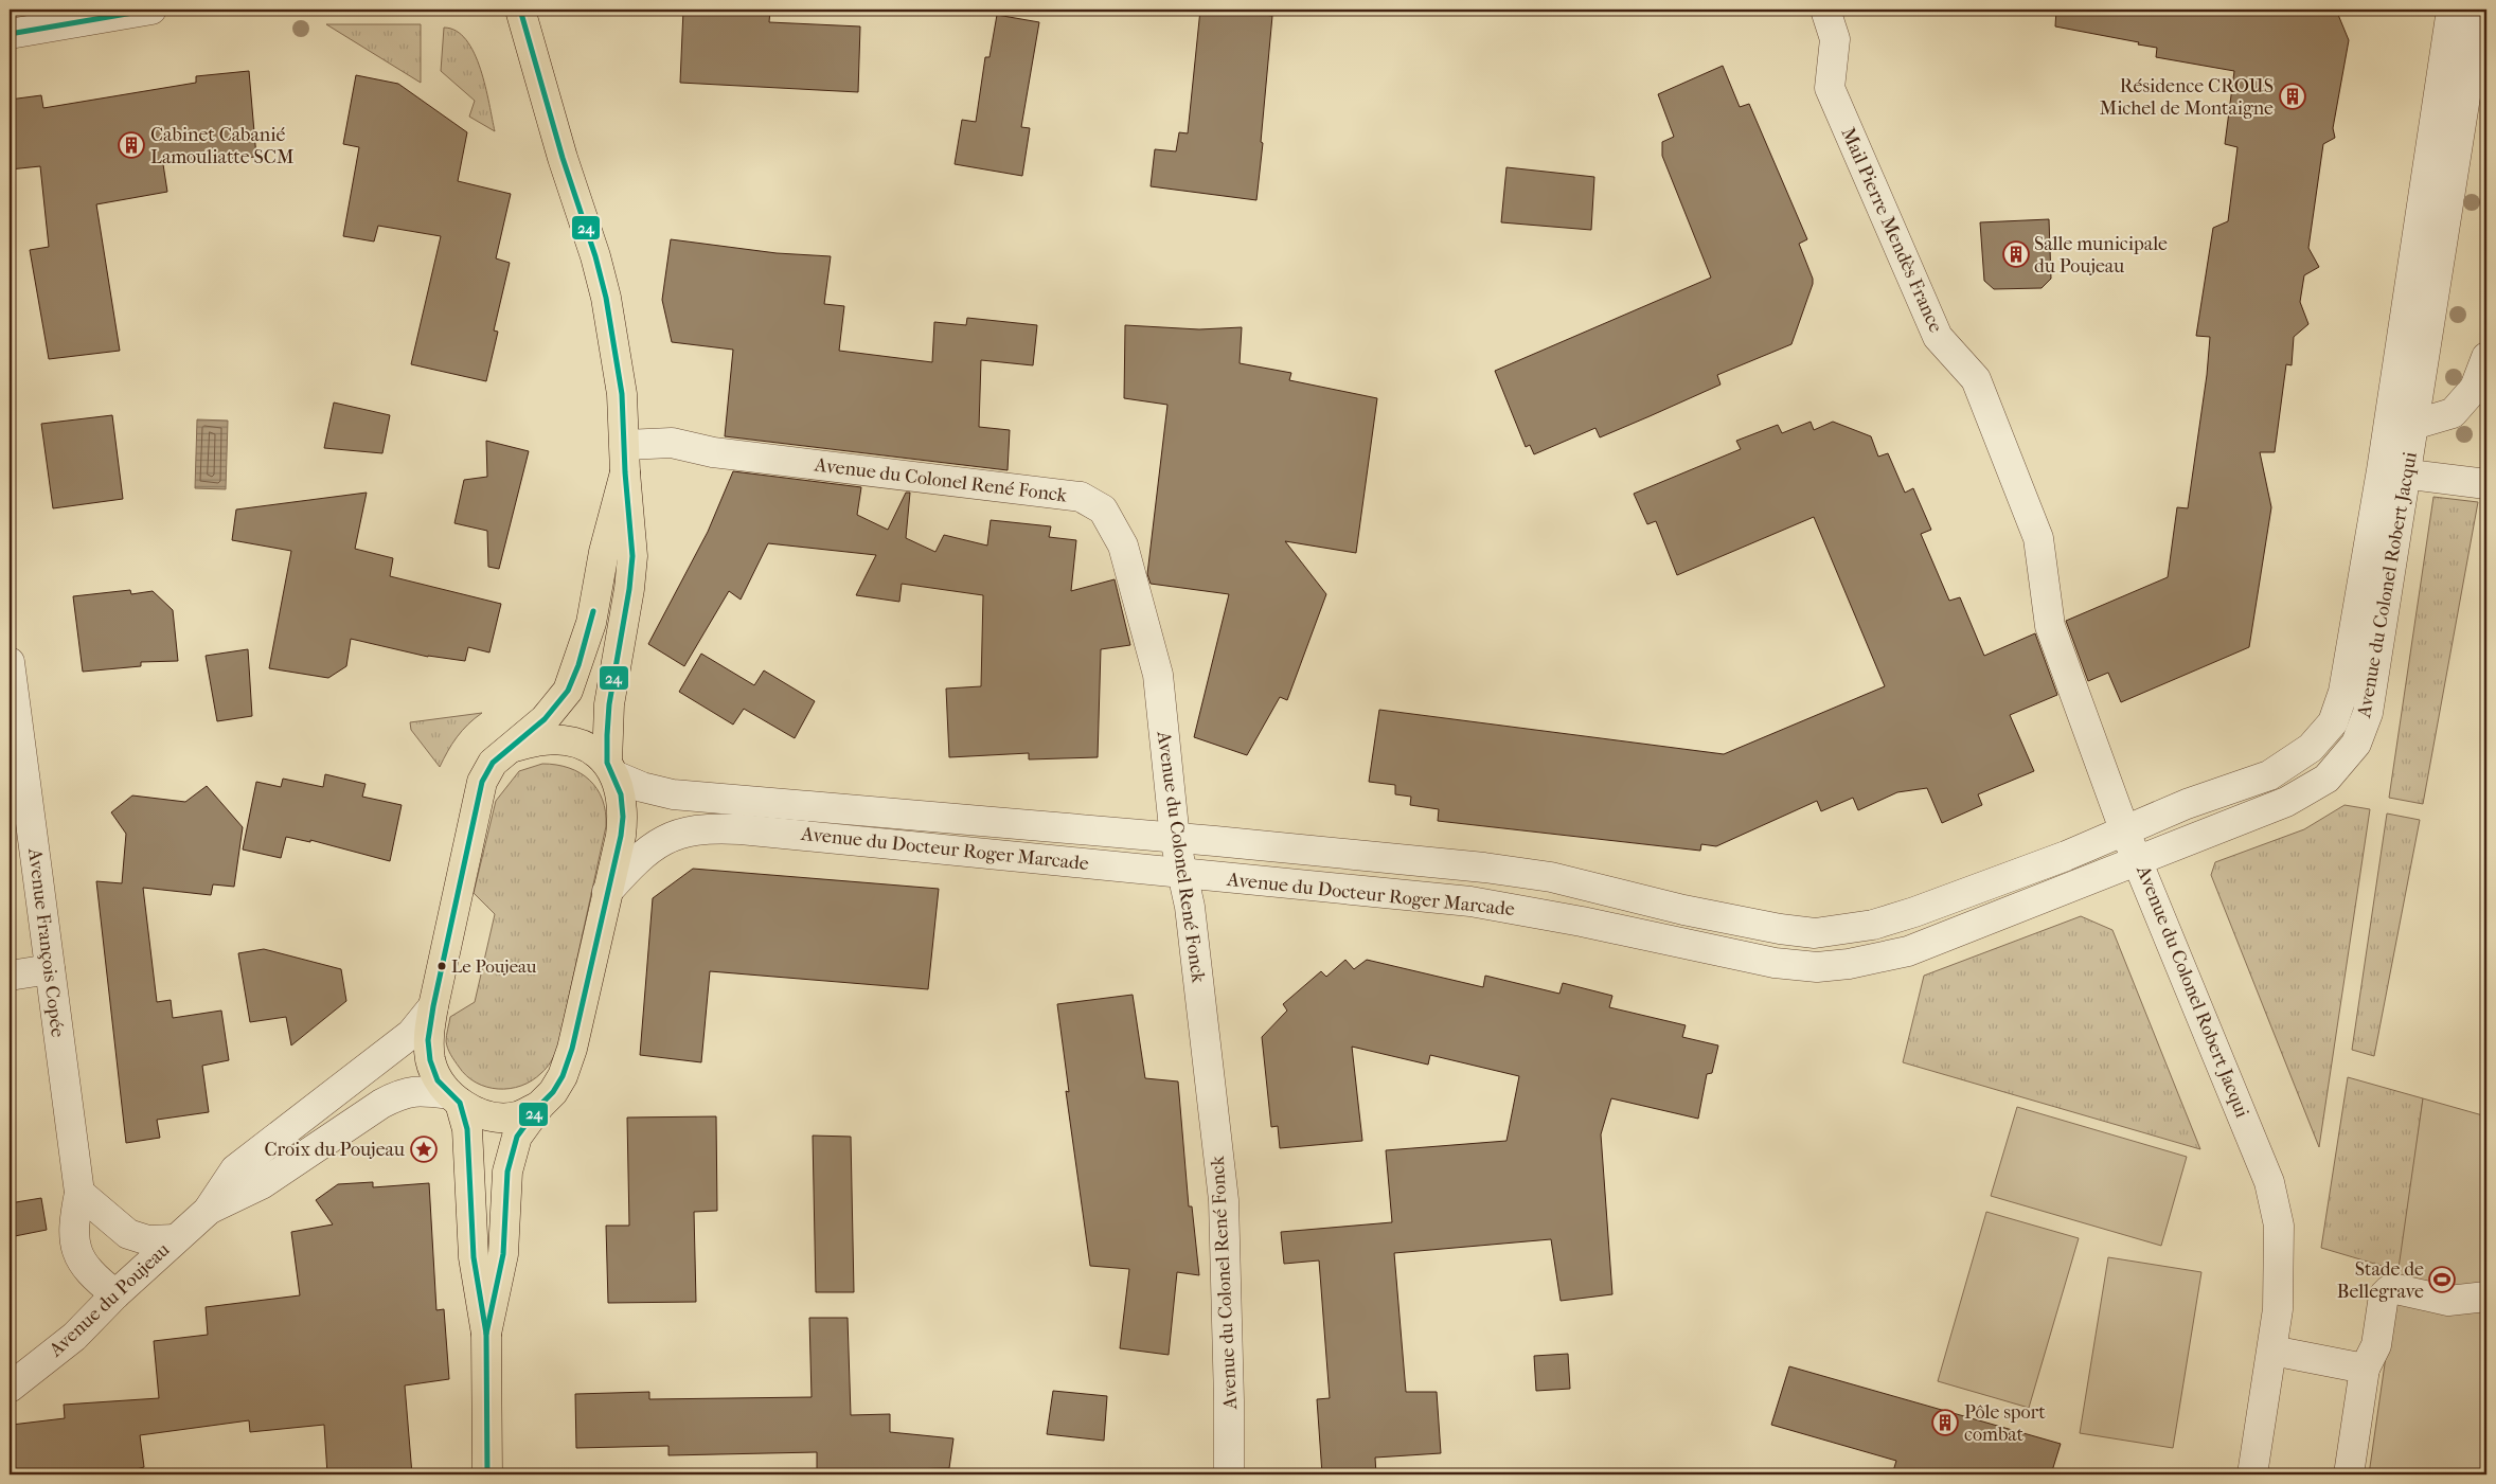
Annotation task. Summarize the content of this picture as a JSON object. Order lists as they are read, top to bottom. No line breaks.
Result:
{"streets":{"street":["Mail Pierre Mendès France","Avenue du Colonel René Fonck","Avenue du Colonel Robert Jacqui","Avenue du Docteur Roger Marcade","Avenue François Copée","Avenue du Poujeau"]},"crossings":[["Mail Pierre Mendès France","Avenue du Colonel Robert Jacqui"],["Mail Pierre Mendès France","Avenue du Docteur Roger Marcade"],["Avenue du Colonel René Fonck","Avenue du Docteur Roger Marcade"],["Avenue du Colonel Robert Jacqui","Avenue du Docteur Roger Marcade"],["Avenue François Copée","Avenue du Poujeau"]],"places":{"building":["Résidence CROUS Michel de Montaigne","Cabinet Cabanié Lamouliatte SCM","Salle municipale du Poujeau","Pôle sport combat"],"other":["Le Poujeau"],"place":["Croix du Poujeau"],"sports":["Stade de Bellegrave"]},"lines":["transit line 24"]}
